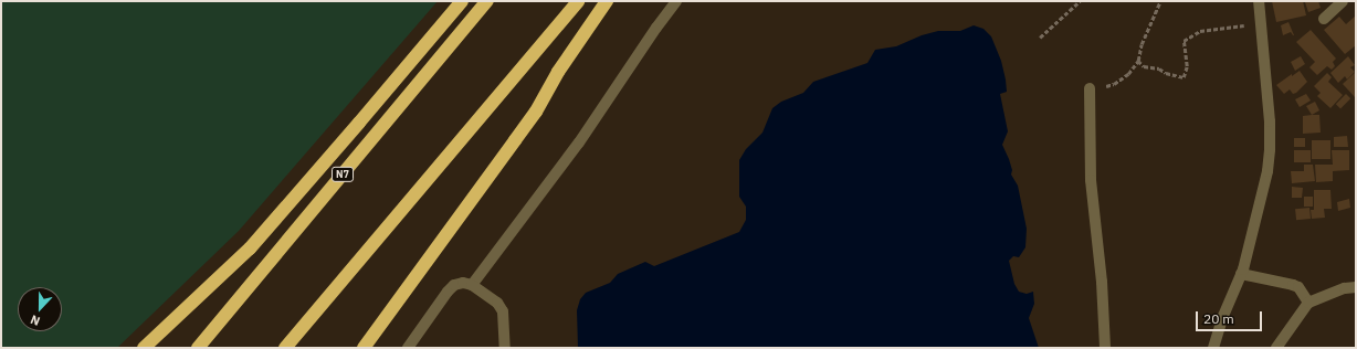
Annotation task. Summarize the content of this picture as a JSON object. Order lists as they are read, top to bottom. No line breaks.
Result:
{"streets":{"highway":["N7"]},"scale_bar":"20 m","north":"bottom"}
